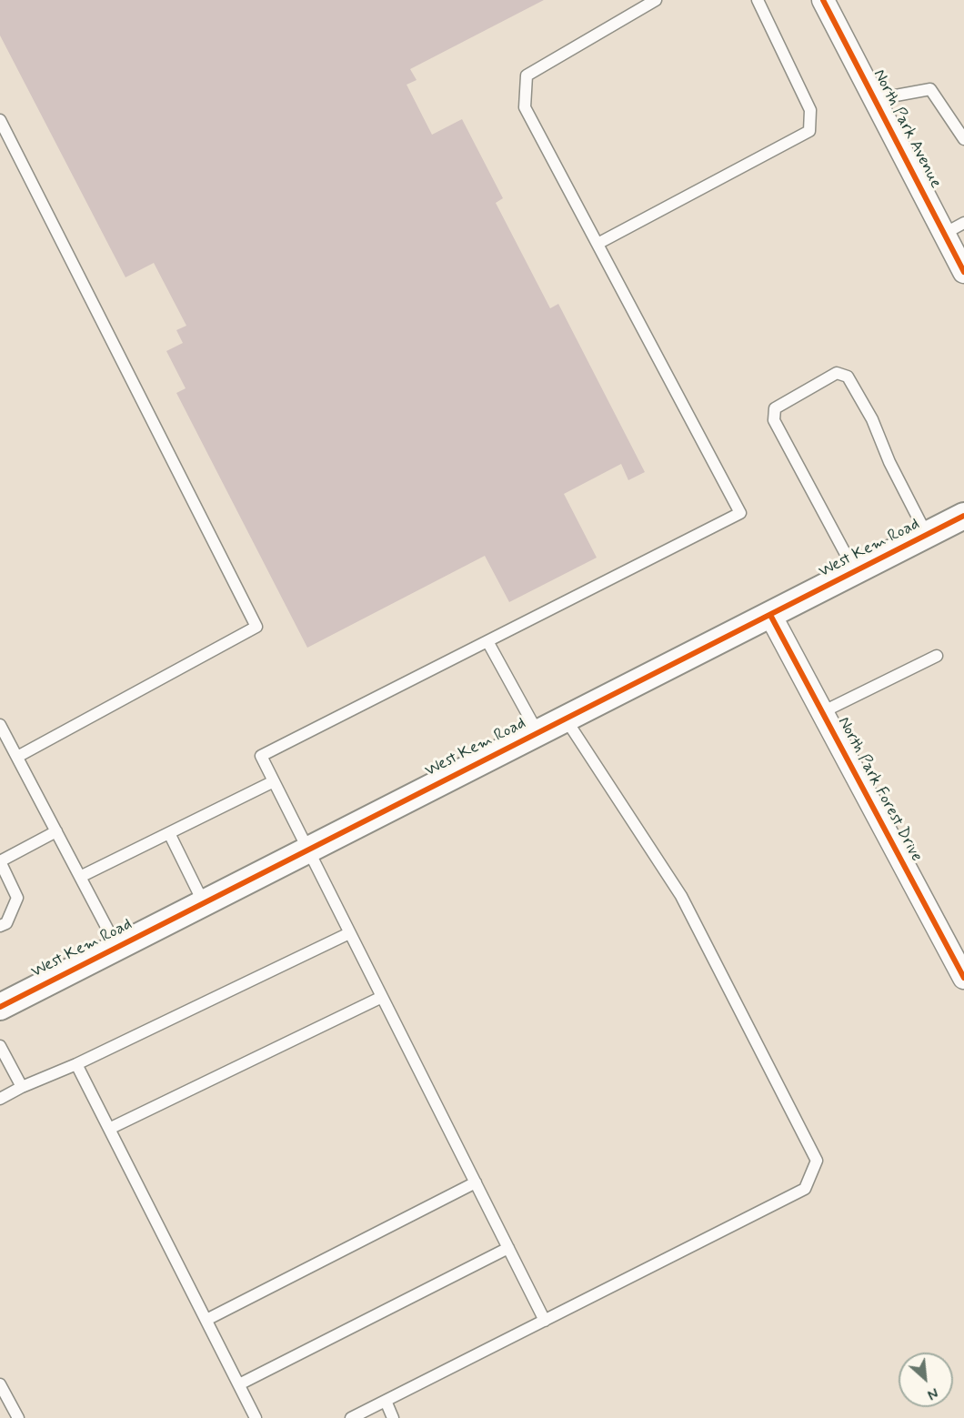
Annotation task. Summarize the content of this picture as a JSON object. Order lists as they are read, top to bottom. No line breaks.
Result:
{"streets":{"street":["North Park Avenue","West Kem Road","North Park Forest Drive"]},"crossings":[["West Kem Road","North Park Forest Drive"]],"north":"bottom right"}
